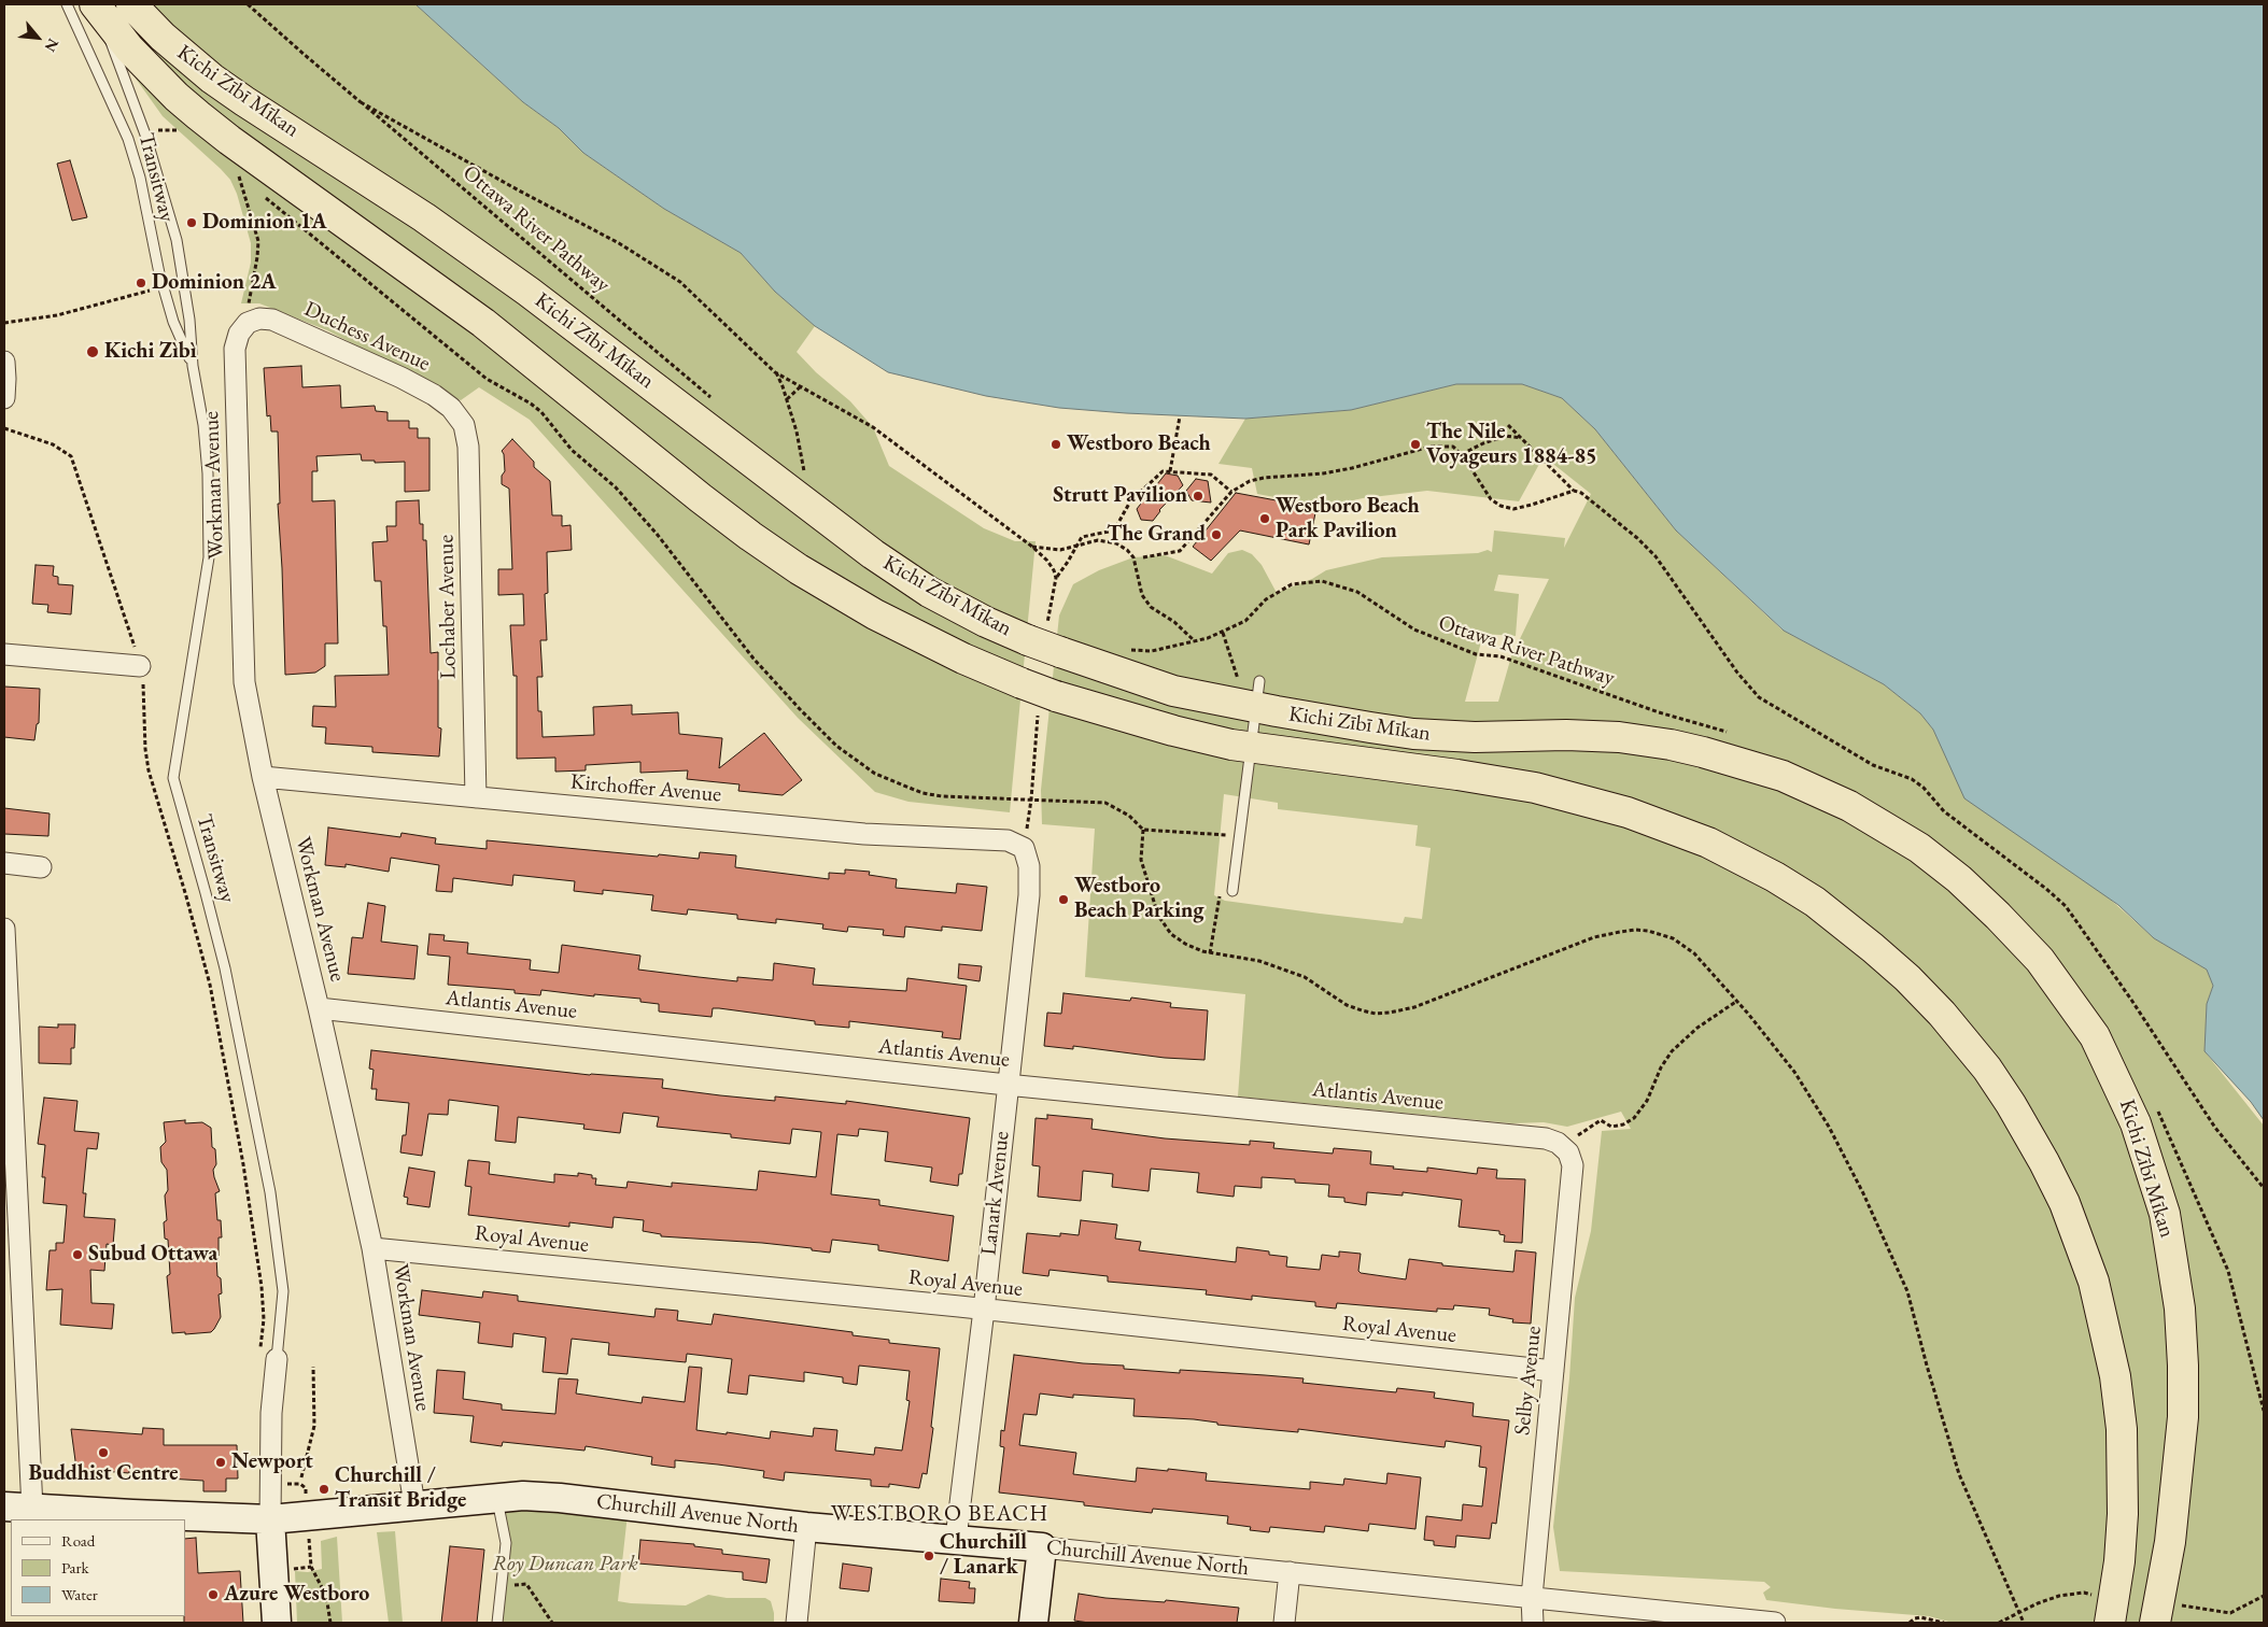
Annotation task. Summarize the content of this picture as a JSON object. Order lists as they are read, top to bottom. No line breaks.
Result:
{"streets":{"highway":["Kichi Zībī Mīkan"],"street":["Duchess Avenue","Workman Avenue","Lochaber Avenue","Kirchoffer Avenue","Atlantis Avenue","Lanark Avenue","Royal Avenue","Selby Avenue","Churchill Avenue North"],"lane":["Transitway"],"path":["Ottawa River Pathway"]},"crossings":[["Kichi Zībī Mīkan","Transitway"],["Duchess Avenue","Workman Avenue"],["Duchess Avenue","Lochaber Avenue"],["Workman Avenue","Kirchoffer Avenue"],["Workman Avenue","Atlantis Avenue"],["Workman Avenue","Royal Avenue"],["Workman Avenue","Churchill Avenue North"],["Lochaber Avenue","Kirchoffer Avenue"],["Kirchoffer Avenue","Lanark Avenue"],["Atlantis Avenue","Lanark Avenue"],["Atlantis Avenue","Selby Avenue"],["Lanark Avenue","Royal Avenue"],["Lanark Avenue","Churchill Avenue North"],["Royal Avenue","Selby Avenue"],["Selby Avenue","Churchill Avenue North"]],"districts":["WESTBORO BEACH"],"parks":["Roy Duncan Park"],"places":["Dominion 1A","Dominion 2A","Kichi Zìbì","Westboro Beach","The Nile Voyageurs 1884-85","Strutt Pavilion","Westboro Beach Park Pavilion","The Grand","Westboro Beach Parking","Subud Ottawa","Buddhist Centre","Newport","Churchill / Transit Bridge","Churchill / Lanark","Azure Westboro"],"legend":["Road","Park","Water"],"north":"bottom right"}
